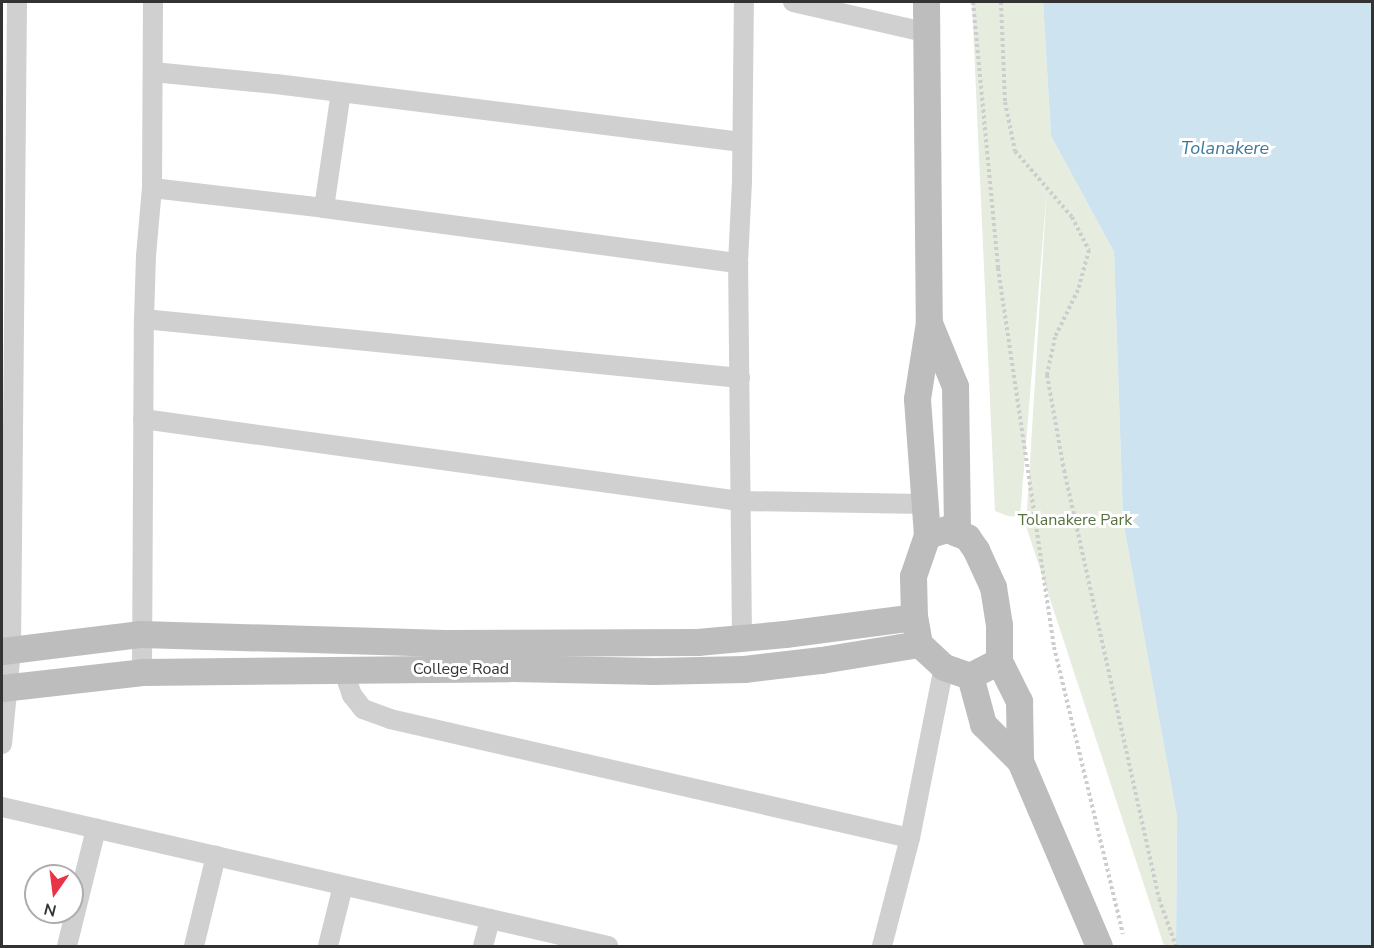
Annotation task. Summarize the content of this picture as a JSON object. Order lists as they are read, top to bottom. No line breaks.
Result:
{"streets":{"main road":["College Road"]},"water":["Tolanakere"],"parks":["Tolanakere Park"],"north":"bottom"}
